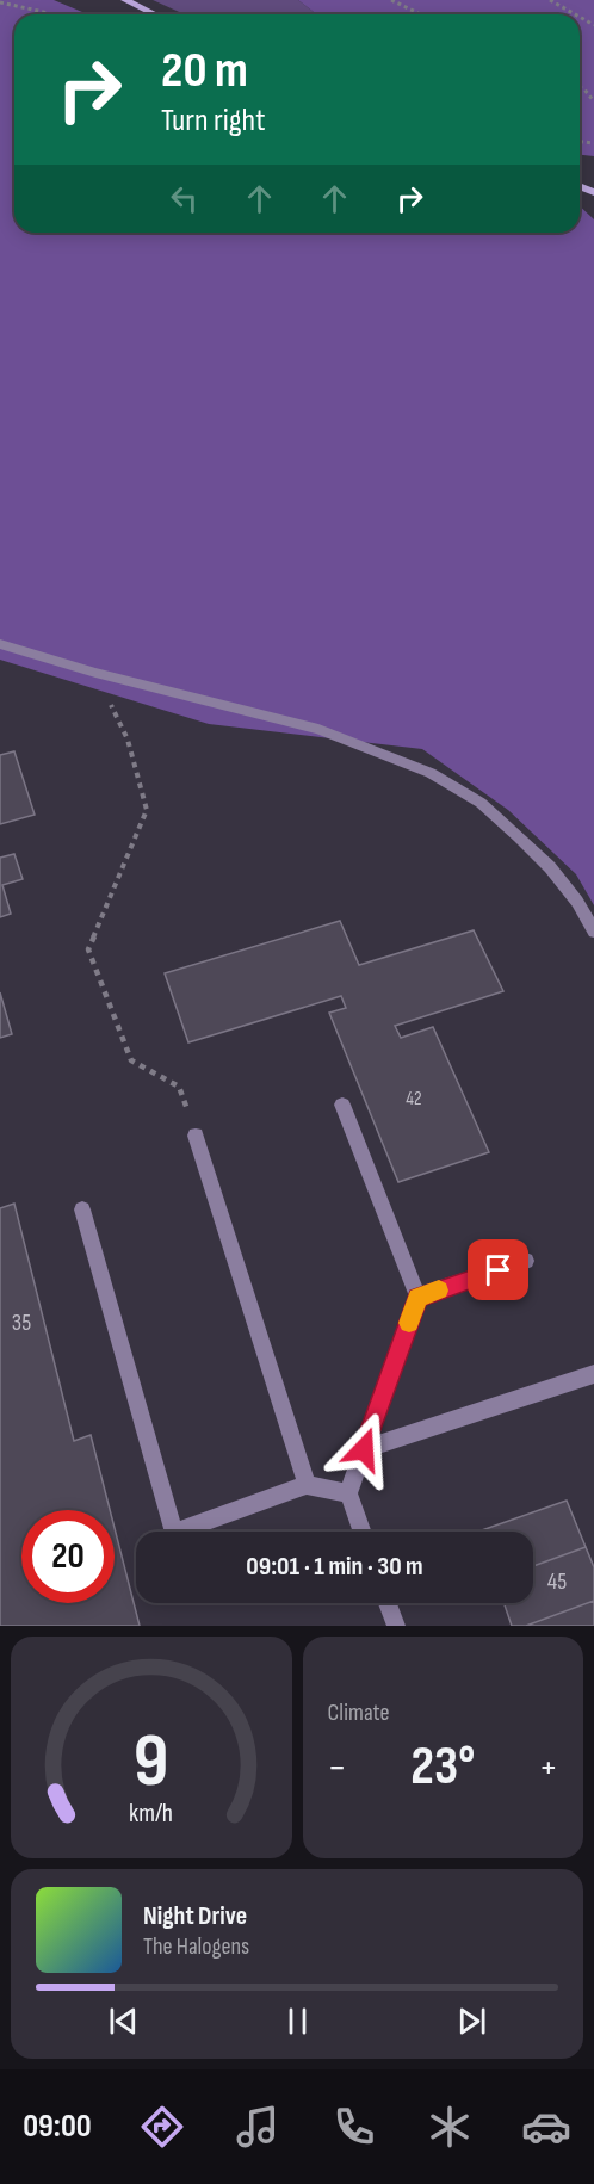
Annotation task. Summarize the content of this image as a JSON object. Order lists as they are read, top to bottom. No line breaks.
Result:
{"house_numbers":["42","35","45"],"page":{"turn":["20 m","Turn right"],"limit":"20","trip":"09:01 · 1 min · 30 m","tile":"Climate","heat":["−","23°","+"],"song":["Night Drive","The Halogens"],"tabs":"09:00","gauge":["9","km/h"]}}
